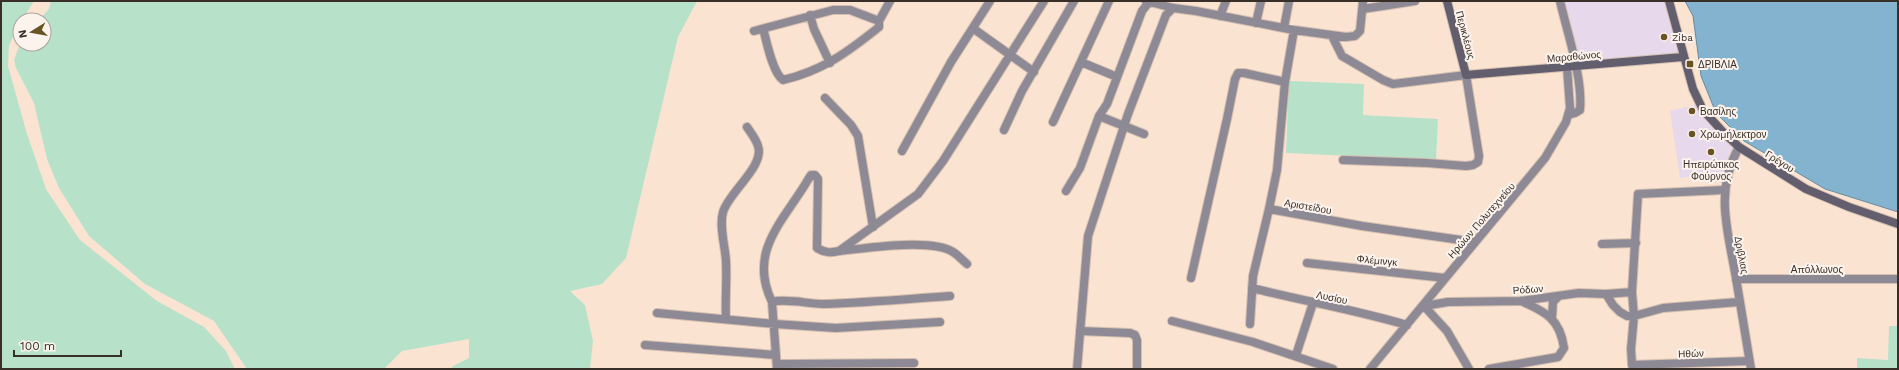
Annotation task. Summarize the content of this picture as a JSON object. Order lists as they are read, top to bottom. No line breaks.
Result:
{"streets":{"main road":["Περικλέους","Μαραθώνος","Γρέγου"],"street":["Αριστείδου","Ηρώων Πολυτεχνείου","Δριβλιας","Φλέμινγκ","Απόλλωνος","Ρόδων","Λυσίου","Ηθών"]},"crossings":[["Περικλέους","Μαραθώνος"],["Μαραθώνος","Γρέγου"],["Μαραθώνος","Ηρώων Πολυτεχνείου"],["Γρέγου","Δριβλιας"],["Αριστείδου","Ηρώων Πολυτεχνείου"],["Ηρώων Πολυτεχνείου","Φλέμινγκ"],["Ηρώων Πολυτεχνείου","Ρόδων"],["Ηρώων Πολυτεχνείου","Λυσίου"],["Δριβλιας","Απόλλωνος"],["Δριβλιας","Ηθών"]],"places":{"other":["Ziba","Βασίλης","Χρωμήλεκτρον","Ηπειρώτικος Φούρνος"],"transit":["ΔΡΙΒΛΙΑ"]},"scale_bar":"100 m","north":"left"}
